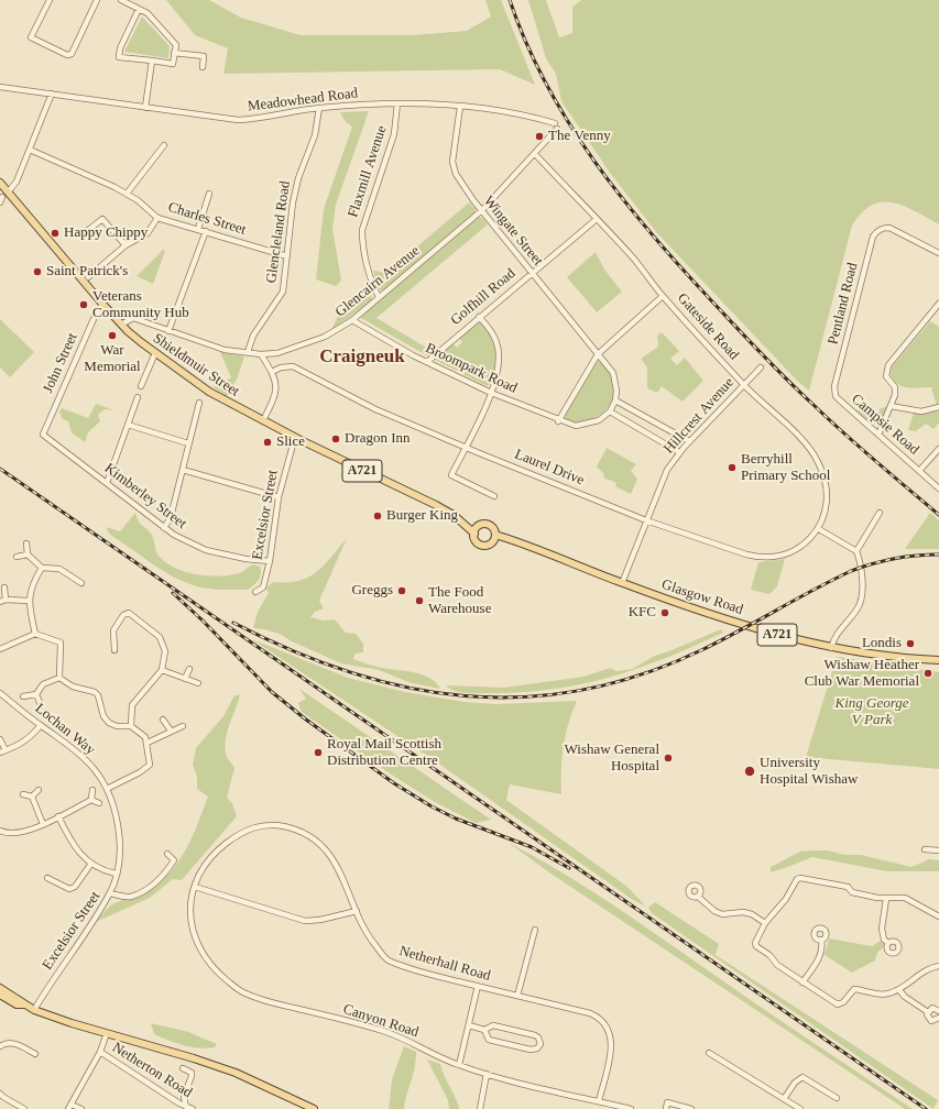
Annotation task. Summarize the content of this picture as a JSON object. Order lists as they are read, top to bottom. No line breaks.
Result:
{"streets":{"main road":["Shieldmuir Street","A721","Glasgow Road"],"street":["Meadowhead Road","Flaxmill Avenue","Charles Street","Wingate Street","Glencleland Road","Glencairn Avenue","Golfhill Road","Pentland Road","Gateside Road","John Street","Broompark Road","Hillcrest Avenue","Campsie Road","Laurel Drive","Kimberley Street","Excelsior Street","Lochan Way","Netherhall Road","Canyon Road","Netherton Road"]},"crossings":[["Meadowhead Road","Flaxmill Avenue"],["Meadowhead Road","Wingate Street"],["Meadowhead Road","Glencleland Road"],["Meadowhead Road","Glencairn Avenue"],["Flaxmill Avenue","Glencairn Avenue"],["Charles Street","Glencleland Road"],["Wingate Street","Glencairn Avenue"],["Wingate Street","Golfhill Road"],["Glencleland Road","Glencairn Avenue"],["Glencairn Avenue","Gateside Road"],["Glencairn Avenue","Shieldmuir Street"],["Glencairn Avenue","Broompark Road"],["Golfhill Road","Gateside Road"],["Golfhill Road","Broompark Road"],["Pentland Road","Campsie Road"],["Gateside Road","Hillcrest Avenue"],["Gateside Road","Laurel Drive"],["John Street","Shieldmuir Street"],["John Street","Kimberley Street"],["Shieldmuir Street","A721"],["Hillcrest Avenue","Laurel Drive"],["Hillcrest Avenue","Glasgow Road"],["A721","Excelsior Street"],["A721","Glasgow Road"],["Kimberley Street","Excelsior Street"],["Excelsior Street","Lochan Way"],["Netherhall Road","Canyon Road"]],"districts":["Craigneuk"],"parks":["King George V Park"],"places":["The Venny","Happy Chippy","Saint Patrick's","Veterans Community Hub","War Memorial","Dragon Inn","Slice","Berryhill Primary School","Burger King","Greggs","The Food Warehouse","KFC","Londis","Wishaw Heather Club War Memorial","Royal Mail Scottish Distribution Centre","Wishaw General Hospital","University Hospital Wishaw"]}
